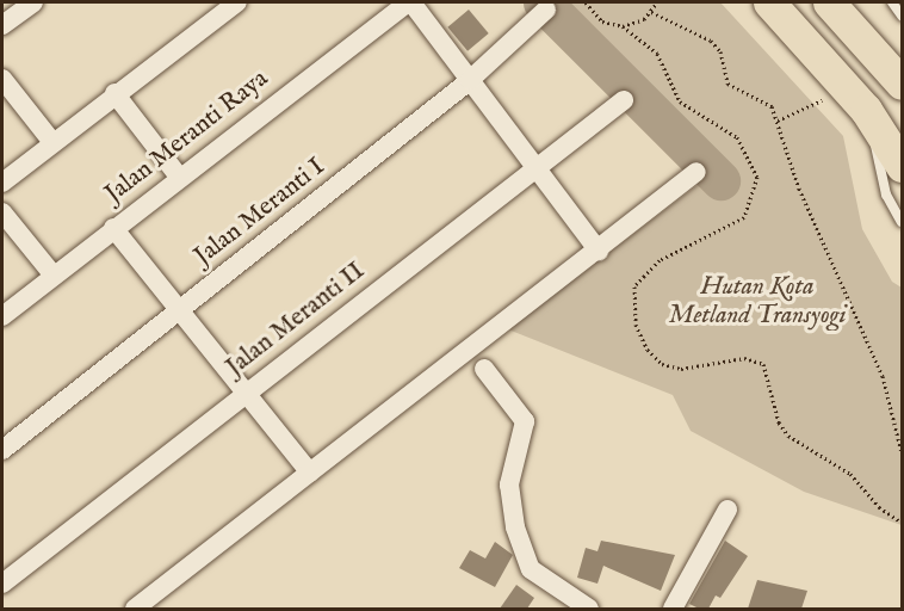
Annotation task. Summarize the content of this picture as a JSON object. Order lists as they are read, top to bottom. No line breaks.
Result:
{"streets":{"street":["Jalan Meranti Raya","Jalan Meranti I","Jalan Meranti II"]},"parks":["Hutan Kota Metland Transyogi"]}
